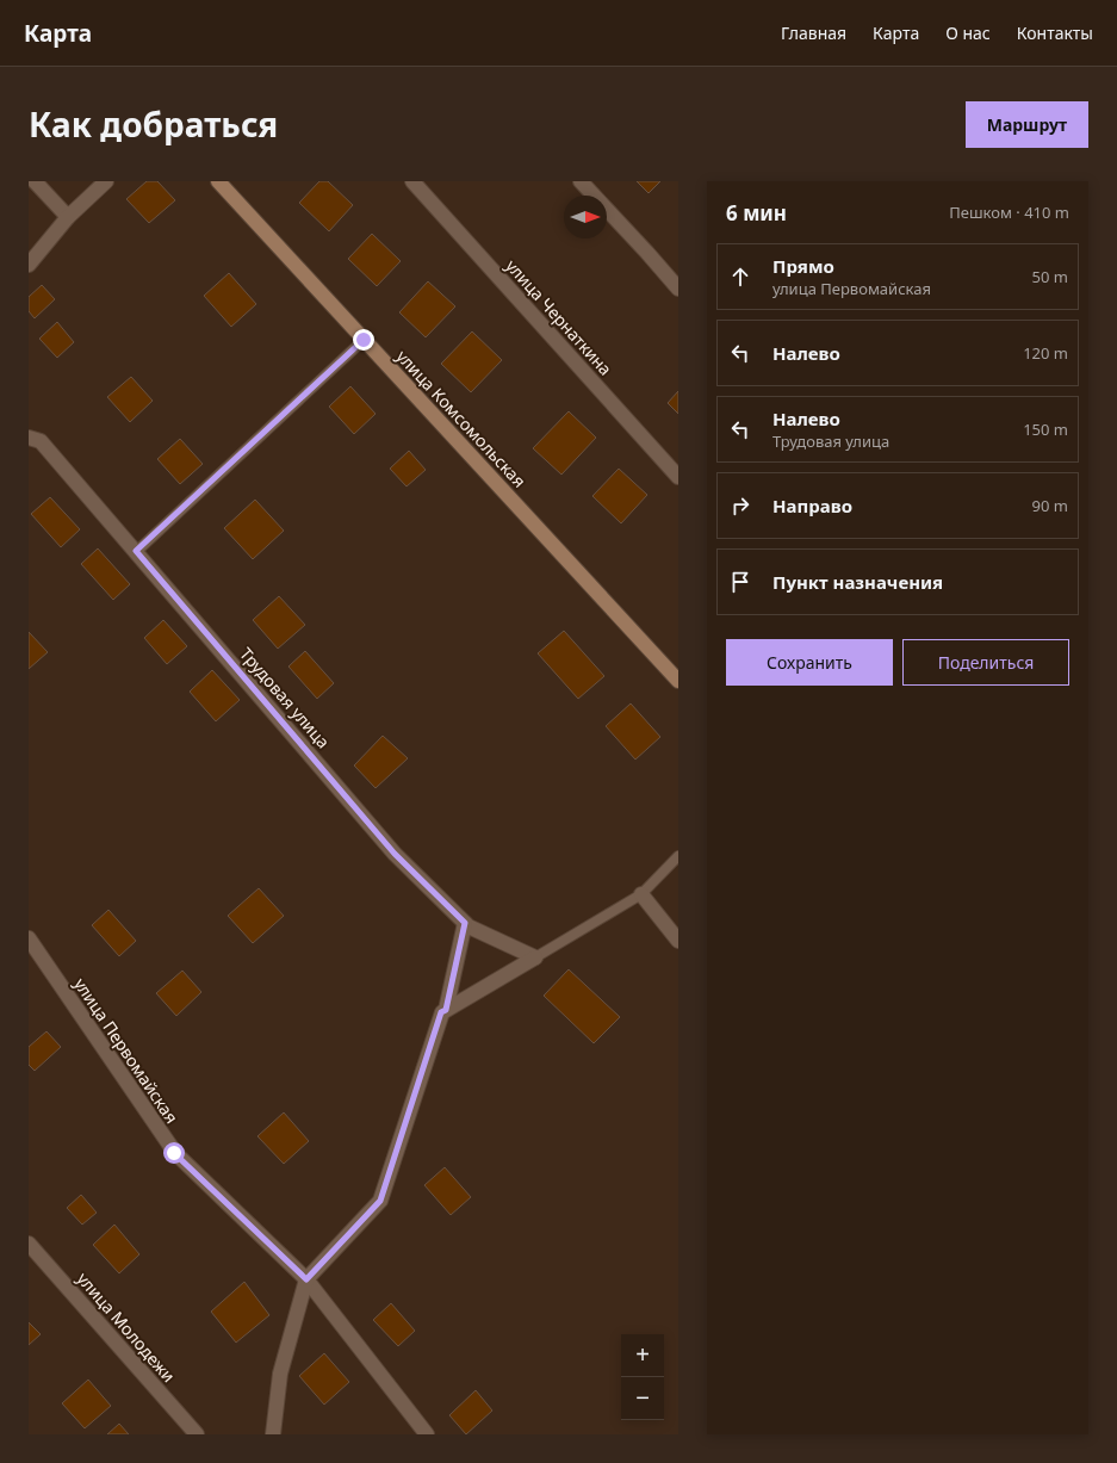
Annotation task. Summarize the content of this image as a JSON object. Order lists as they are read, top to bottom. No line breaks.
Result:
{"streets":{"street":["улица Чернаткина","улица Комсомольская","Трудовая улица","улица Первомайская","улица Молодежи"]},"north":"right","page":{"header":"Карта","nav":["Главная","Карта","О нас","Контакты"],"title":"Как добраться","buttons":["Маршрут",["Сохранить","Поделиться"]],"heading":["6 мин","Пешком · 410 m"],"list":[["Прямо","улица Первомайская","50 m"],["Налево","120 m"],["Налево","Трудовая улица","150 m"],["Направо","90 m"],"Пункт назначения"],"map_buttons":["+","−"]}}
